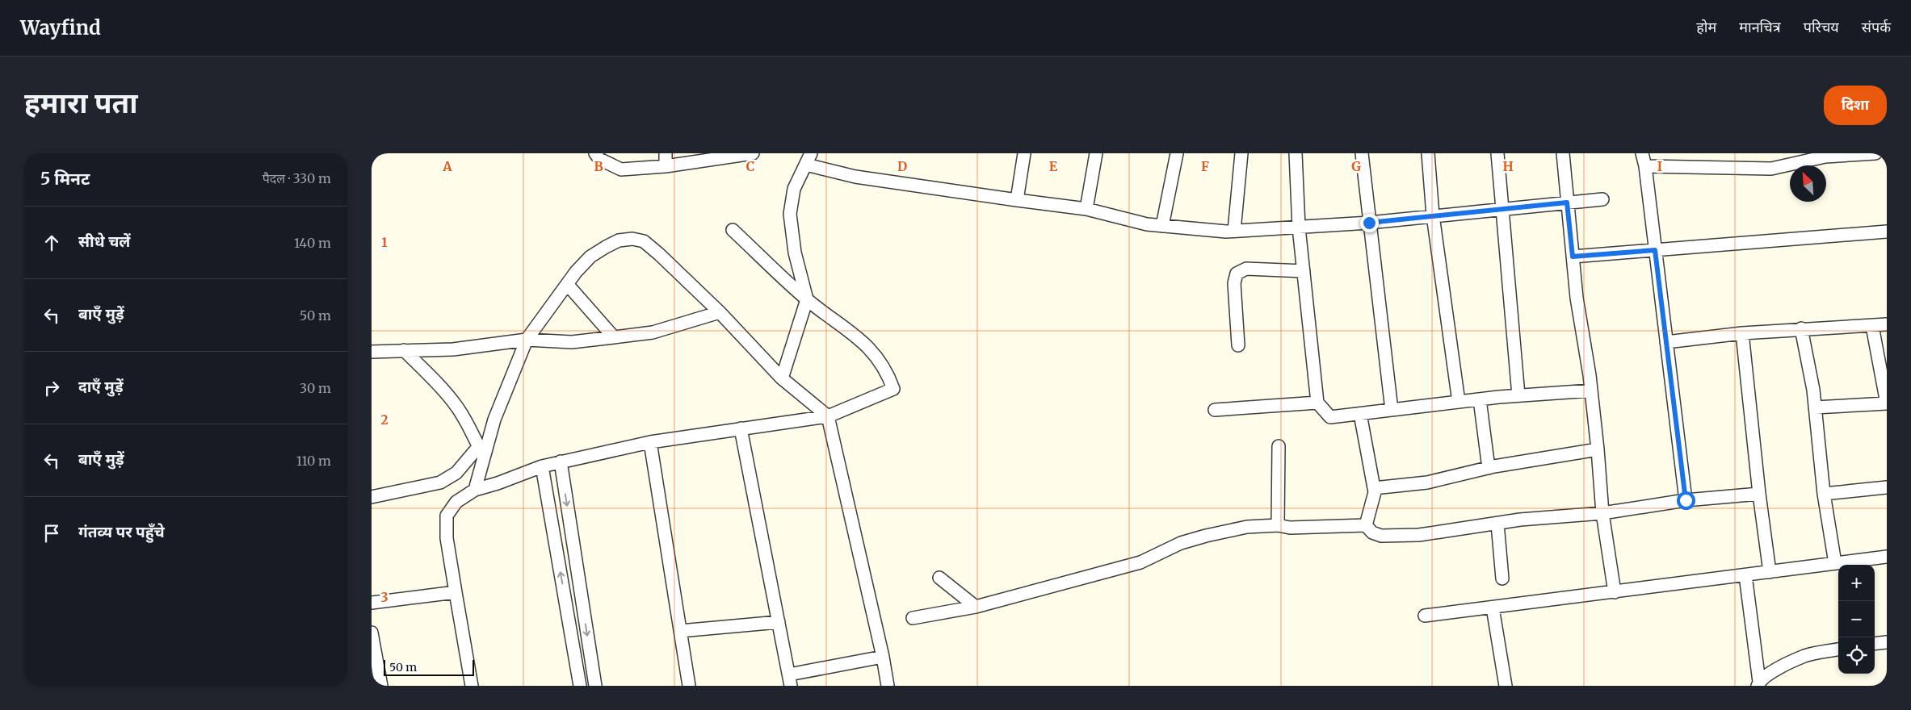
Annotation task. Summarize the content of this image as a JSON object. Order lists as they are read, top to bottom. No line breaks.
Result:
{"scale_bar":"50 m","north":"top left","page":{"header":"Wayfind","nav":["होम","मानचित्र","परिचय","संपर्क"],"title":"हमारा पता","buttons":"दिशा","heading":["5 मिनट","पैदल · 330 m"],"list":[["सीधे चलें","140 m"],["बाएँ मुड़ें","50 m"],["दाएँ मुड़ें","30 m"],["बाएँ मुड़ें","110 m"],"गंतव्य पर पहुँचे"],"map_buttons":["+","−"],"scale":"50 m"},"grid":{"columns":["A","B","C","D","E","F","G","H","I"],"rows":["1","2","3"]}}
